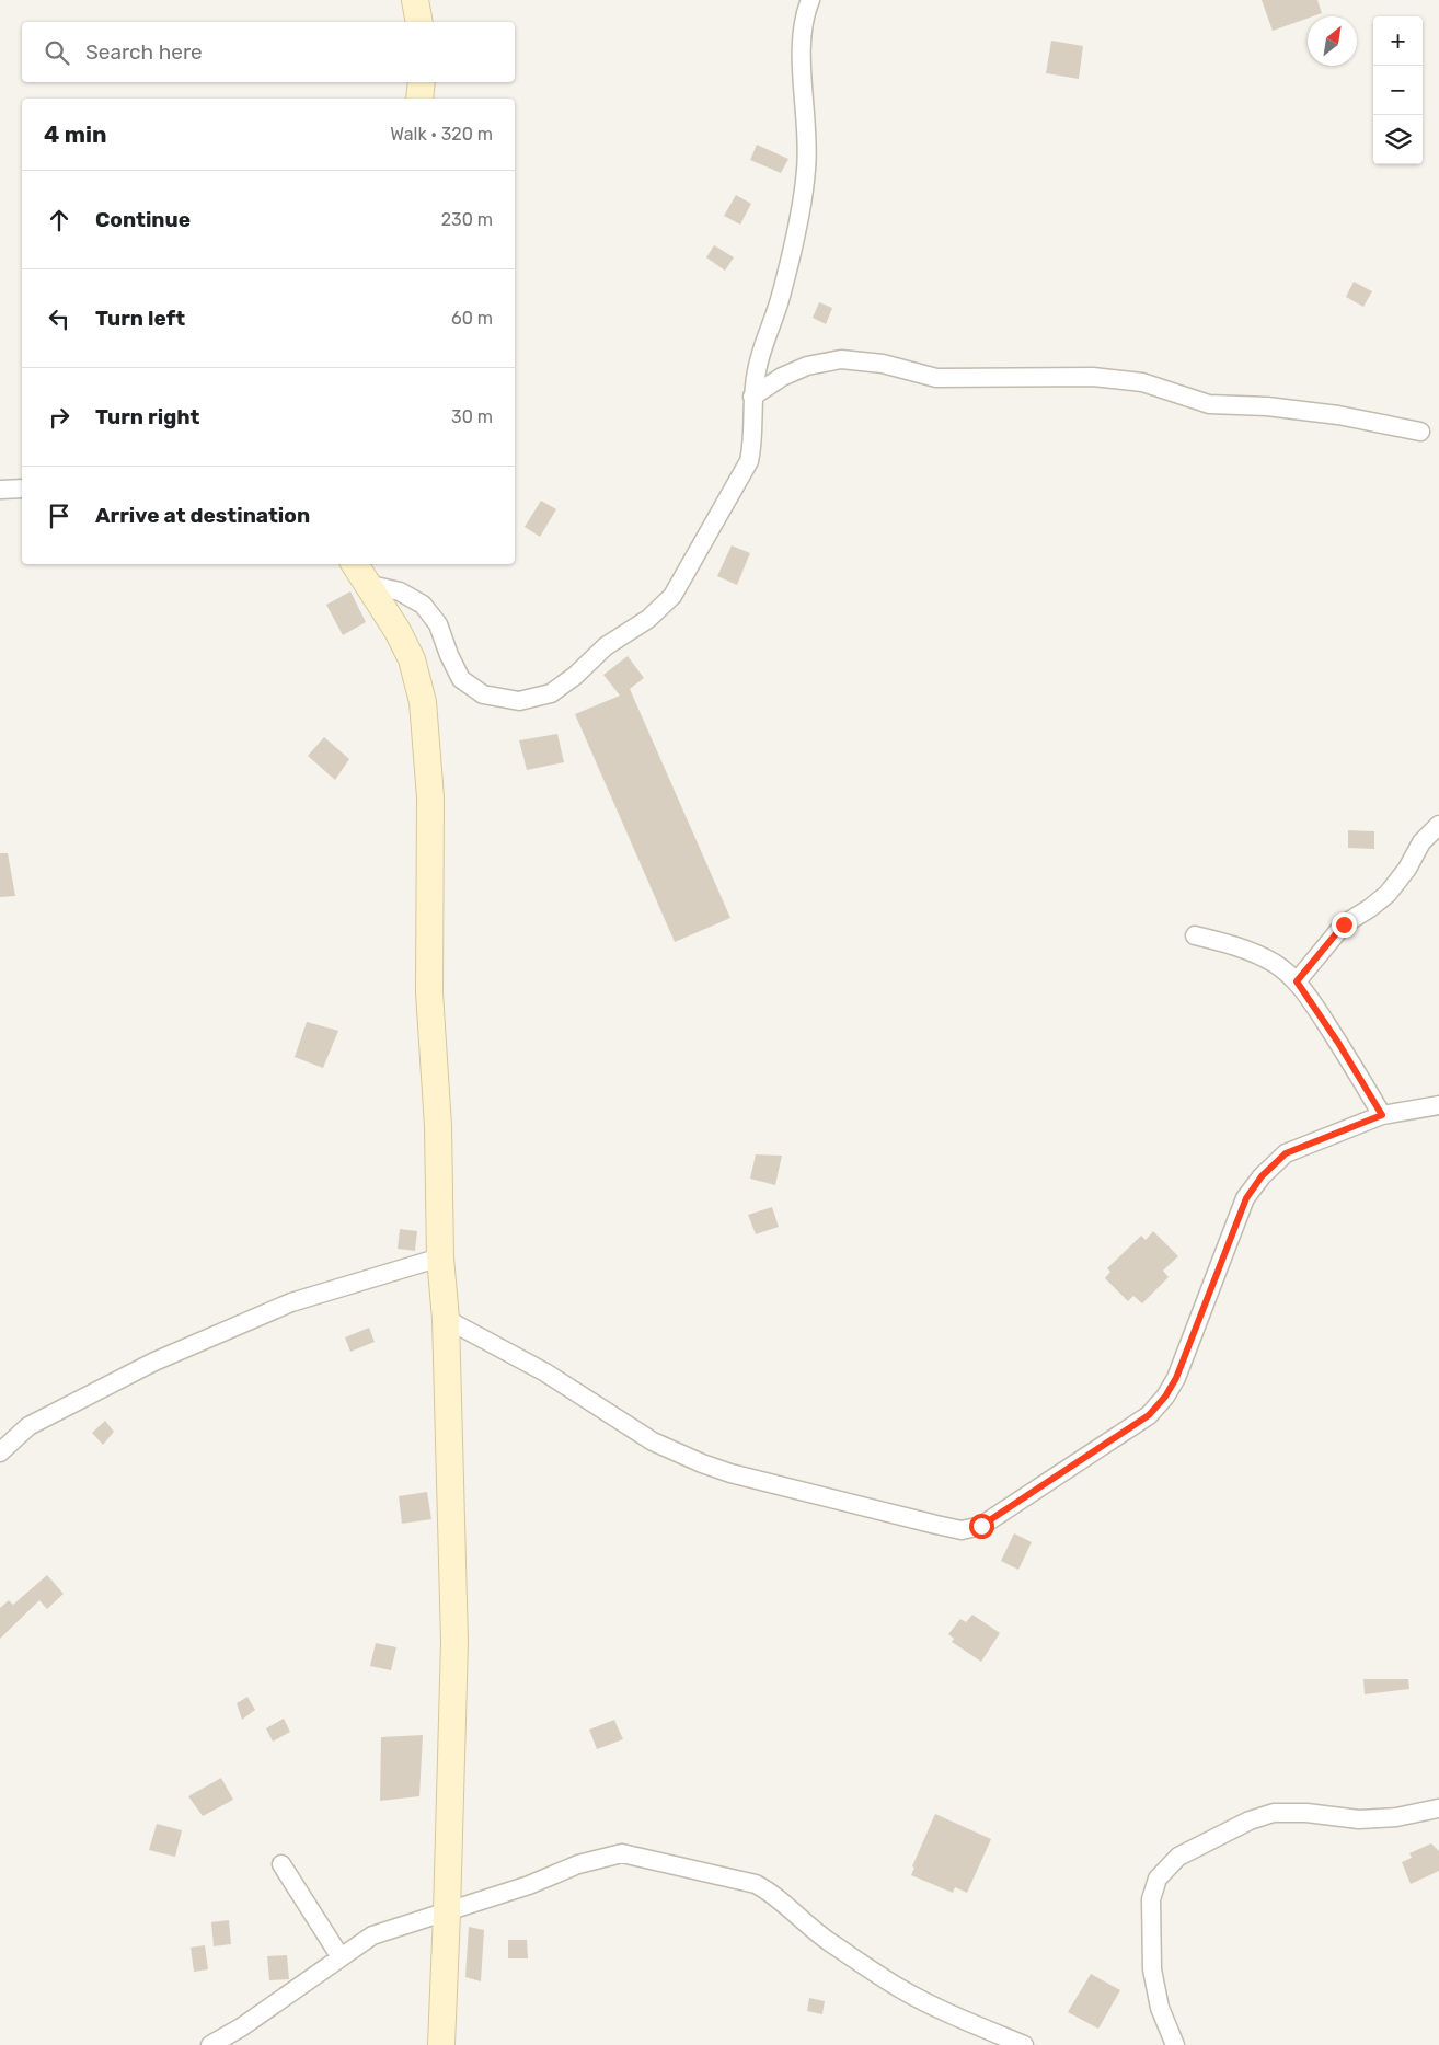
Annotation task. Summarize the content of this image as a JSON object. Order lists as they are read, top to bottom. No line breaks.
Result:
{"north":"top right","page":{"map_buttons":["+","−"],"search":"Search here","heading":["4 min","Walk · 320 m"],"list":[["Continue","230 m"],["Turn left","60 m"],["Turn right","30 m"],"Arrive at destination"]}}
